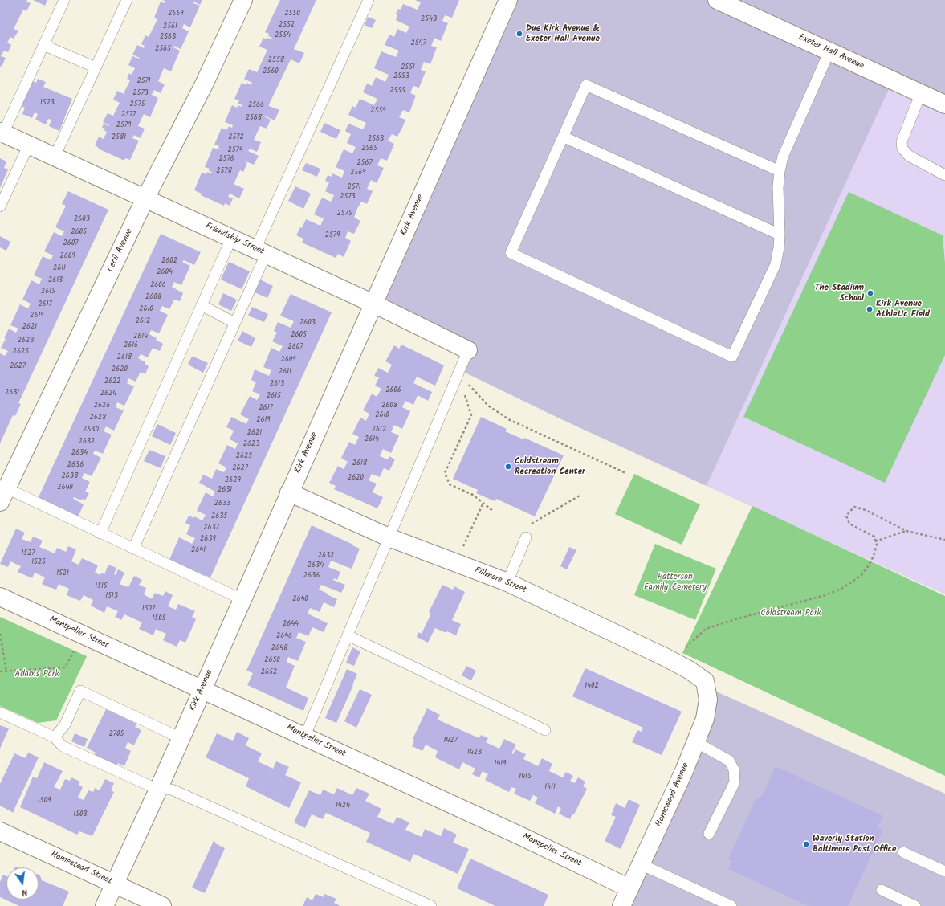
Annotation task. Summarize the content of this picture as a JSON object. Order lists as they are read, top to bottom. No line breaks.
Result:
{"streets":{"street":["Exeter Hall Avenue","Kirk Avenue","Friendship Street","Cecil Avenue","Fillmore Street","Montpelier Street","Homewood Avenue","Homestead Street"]},"crossings":[["Kirk Avenue","Friendship Street"],["Kirk Avenue","Fillmore Street"],["Kirk Avenue","Montpelier Street"],["Kirk Avenue","Homestead Street"],["Friendship Street","Cecil Avenue"],["Fillmore Street","Homewood Avenue"],["Montpelier Street","Homewood Avenue"]],"parks":["Patterson Family Cemetery","Coldstream Park","Adams Park"],"places":["Due Kirk Avenue & Exeter Hall Avenue","The Stadium School","Kirk Avenue Athletic Field","Coldstream Recreation Center","Waverly Station Baltimore Post Office"],"house_numbers":["2559","2550","2543","2552","2561","2554","2563","2547","2565","2558","2551","2560","2553","2571","2555","2573","1523","2575","2566","2559","2577","2568","2579","2581","2572","2563","2565","2574","2576","2567","2578","2569","2571","2573","2575","2603","2605","2579","2607","2609","2602","2611","2604","2613","2606","2615","2608","2617","2610","2619","2612","2603","2621","2605","2614","2623","2616","2607","2625","2618","2609","2627","2620","2611","2622","2613","2606","2631","2624","2615","2626","2608","2617","2610","2628","2619","2630","2612","2621","2614","2632","2623","2634","2625","2618","2636","2627","2638","2620","2629","2640","2631","2633","2635","2637","2639","2641","1527","2632","1525","2634","1521","2636","1515","1513","2640","1507","1505","2644","2646","2648","2650","2652","1402","2705","1427","1423","1419","1415","1411","1509","1424","1503"],"north":"bottom"}
